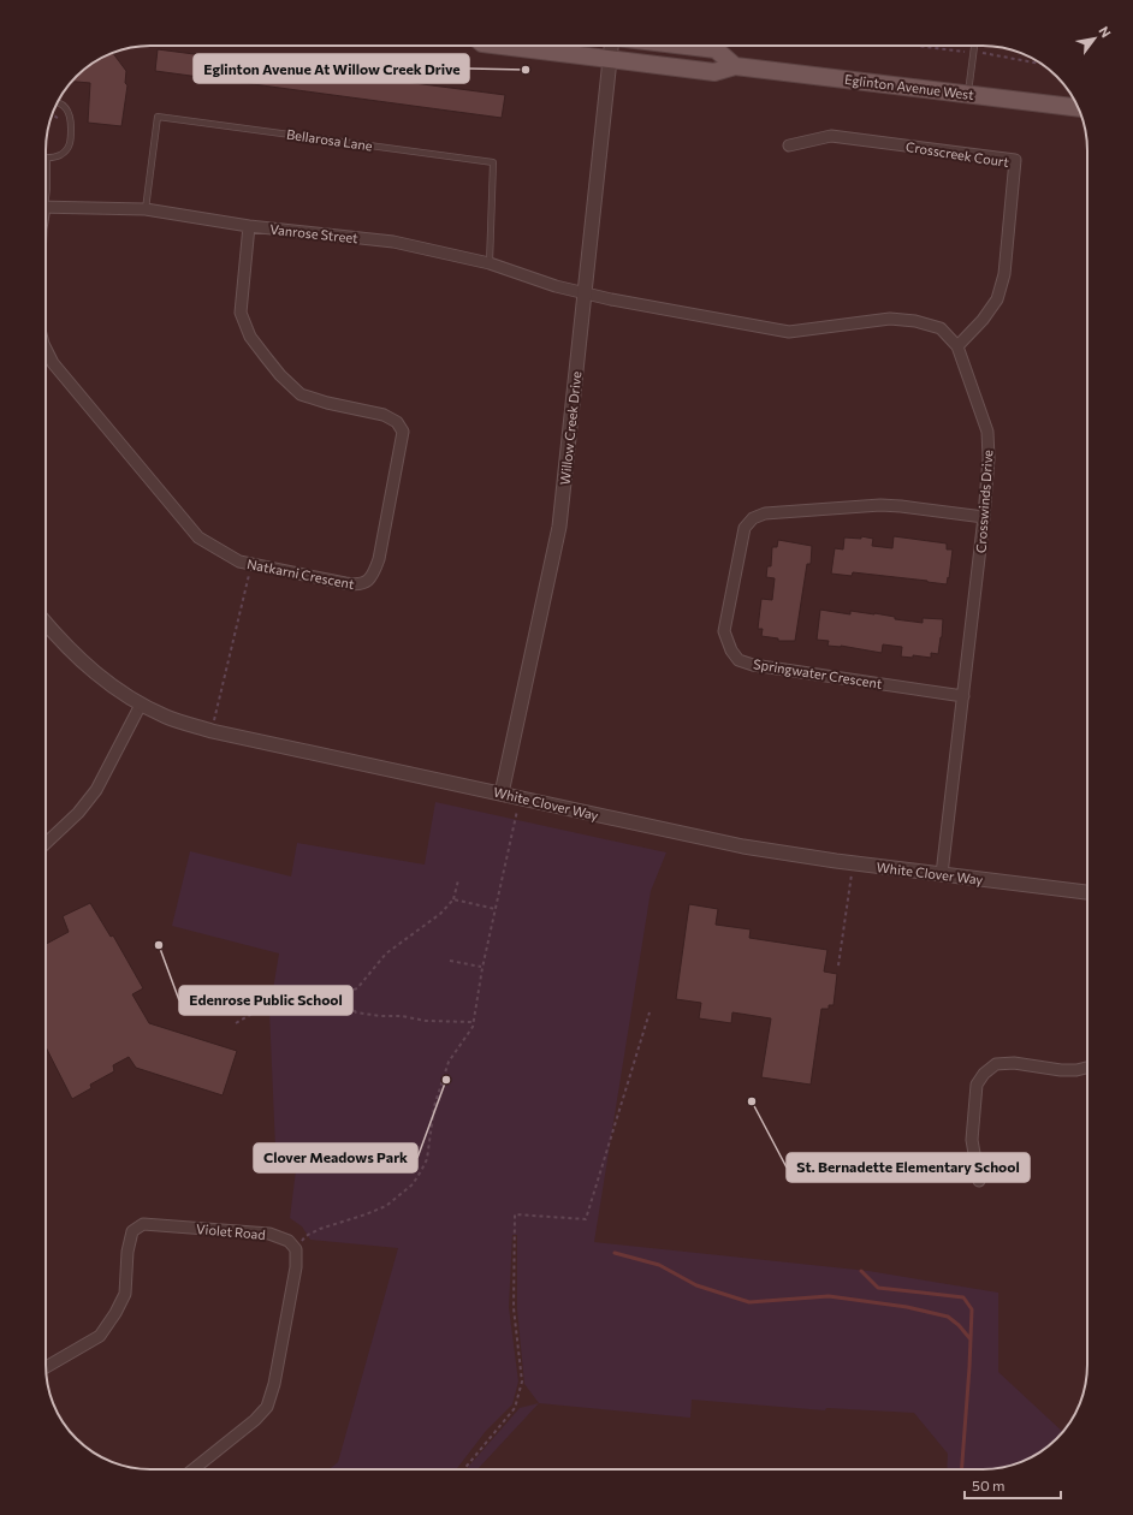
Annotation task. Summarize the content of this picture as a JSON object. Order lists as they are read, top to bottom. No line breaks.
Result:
{"streets":{"main road":["Eglinton Avenue West"],"street":["Crosscreek Court","Vanrose Street","Willow Creek Drive","Crosswinds Drive","Natkarni Crescent","Springwater Crescent","White Clover Way","Violet Road"],"lane":["Bellarosa Lane"]},"crossings":[["Eglinton Avenue West","Willow Creek Drive"],["Bellarosa Lane","Vanrose Street"],["Crosscreek Court","Crosswinds Drive"],["Vanrose Street","Willow Creek Drive"],["Vanrose Street","Crosswinds Drive"],["Vanrose Street","Natkarni Crescent"],["Willow Creek Drive","Crosswinds Drive"],["Willow Creek Drive","White Clover Way"],["Crosswinds Drive","Springwater Crescent"],["Crosswinds Drive","White Clover Way"]],"places":["Eglinton Avenue At Willow Creek Drive","Edenrose Public School","Clover Meadows Park","St. Bernadette Elementary School"],"scale_bar":"50 m","north":"top right"}
